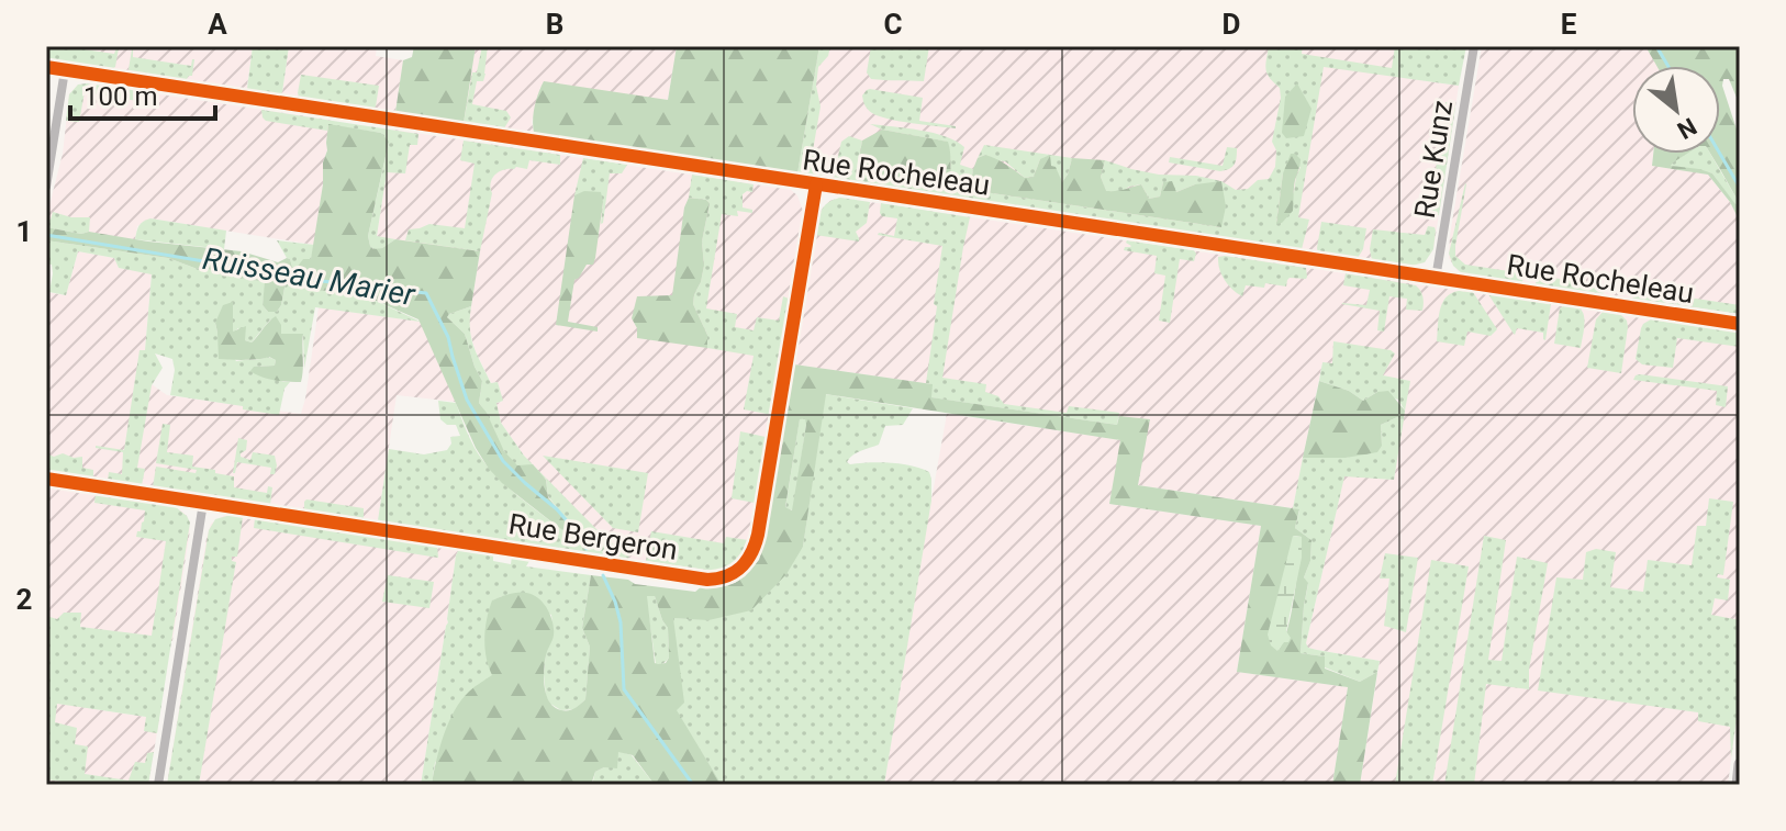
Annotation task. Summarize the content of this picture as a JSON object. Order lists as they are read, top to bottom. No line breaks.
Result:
{"streets":{"street":["Rue Kunz","Rue Rocheleau","Rue Bergeron"]},"crossings":[["Rue Kunz","Rue Rocheleau"],["Rue Rocheleau","Rue Bergeron"]],"water":["Ruisseau Marier"],"scale_bar":"100 m","north":"bottom right","grid":{"columns":["A","B","C","D","E"],"rows":["1","2"]}}
